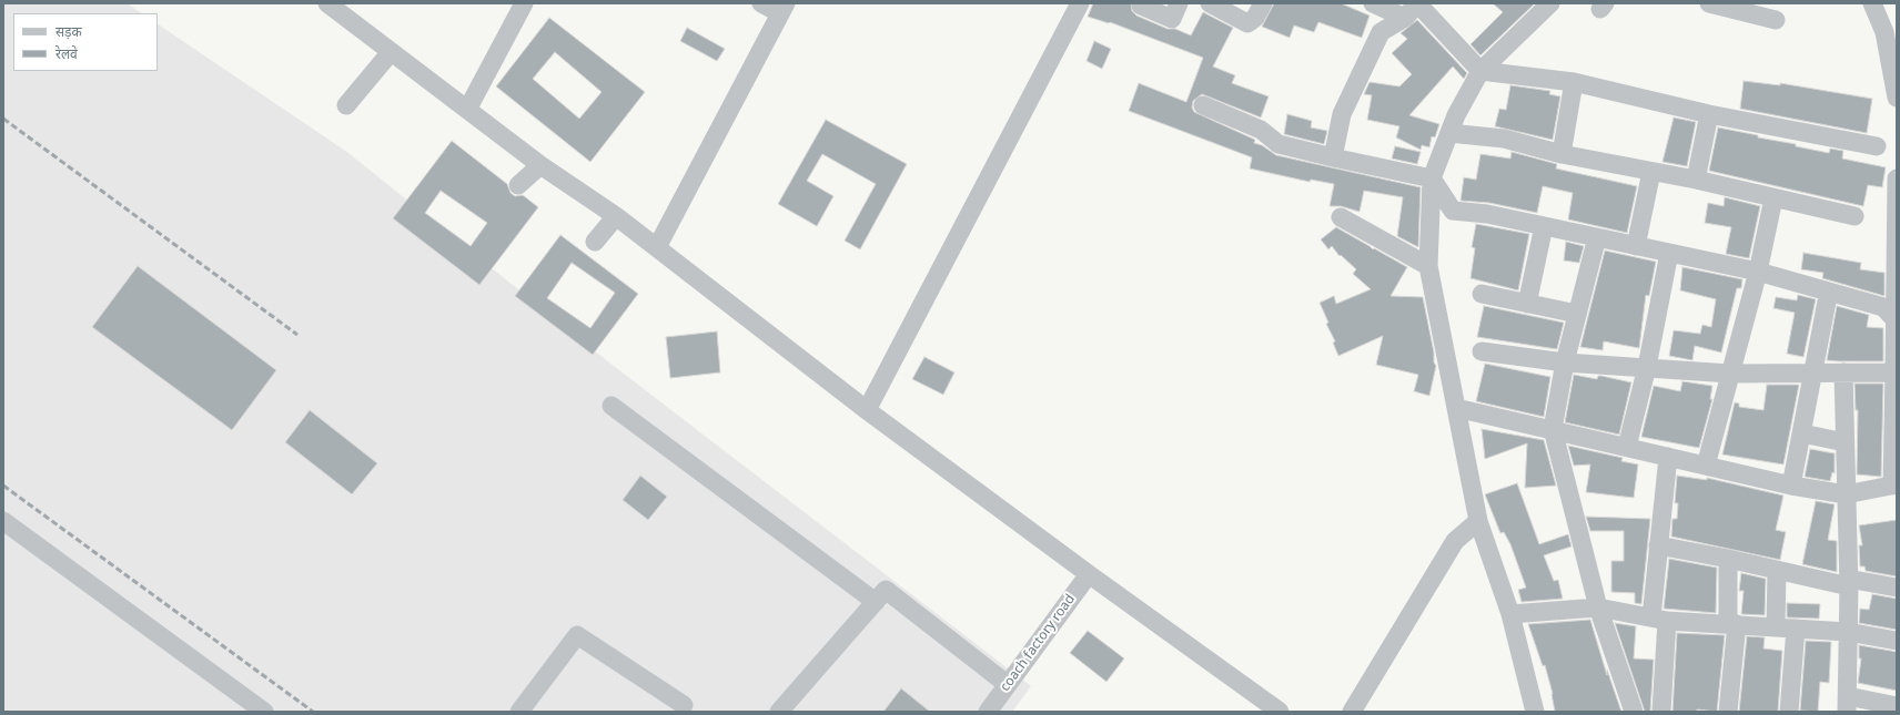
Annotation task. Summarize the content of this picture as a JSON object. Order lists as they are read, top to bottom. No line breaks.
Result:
{"streets":{"street":["coach factory road"]},"legend":["सड़क","रेलवे"]}
